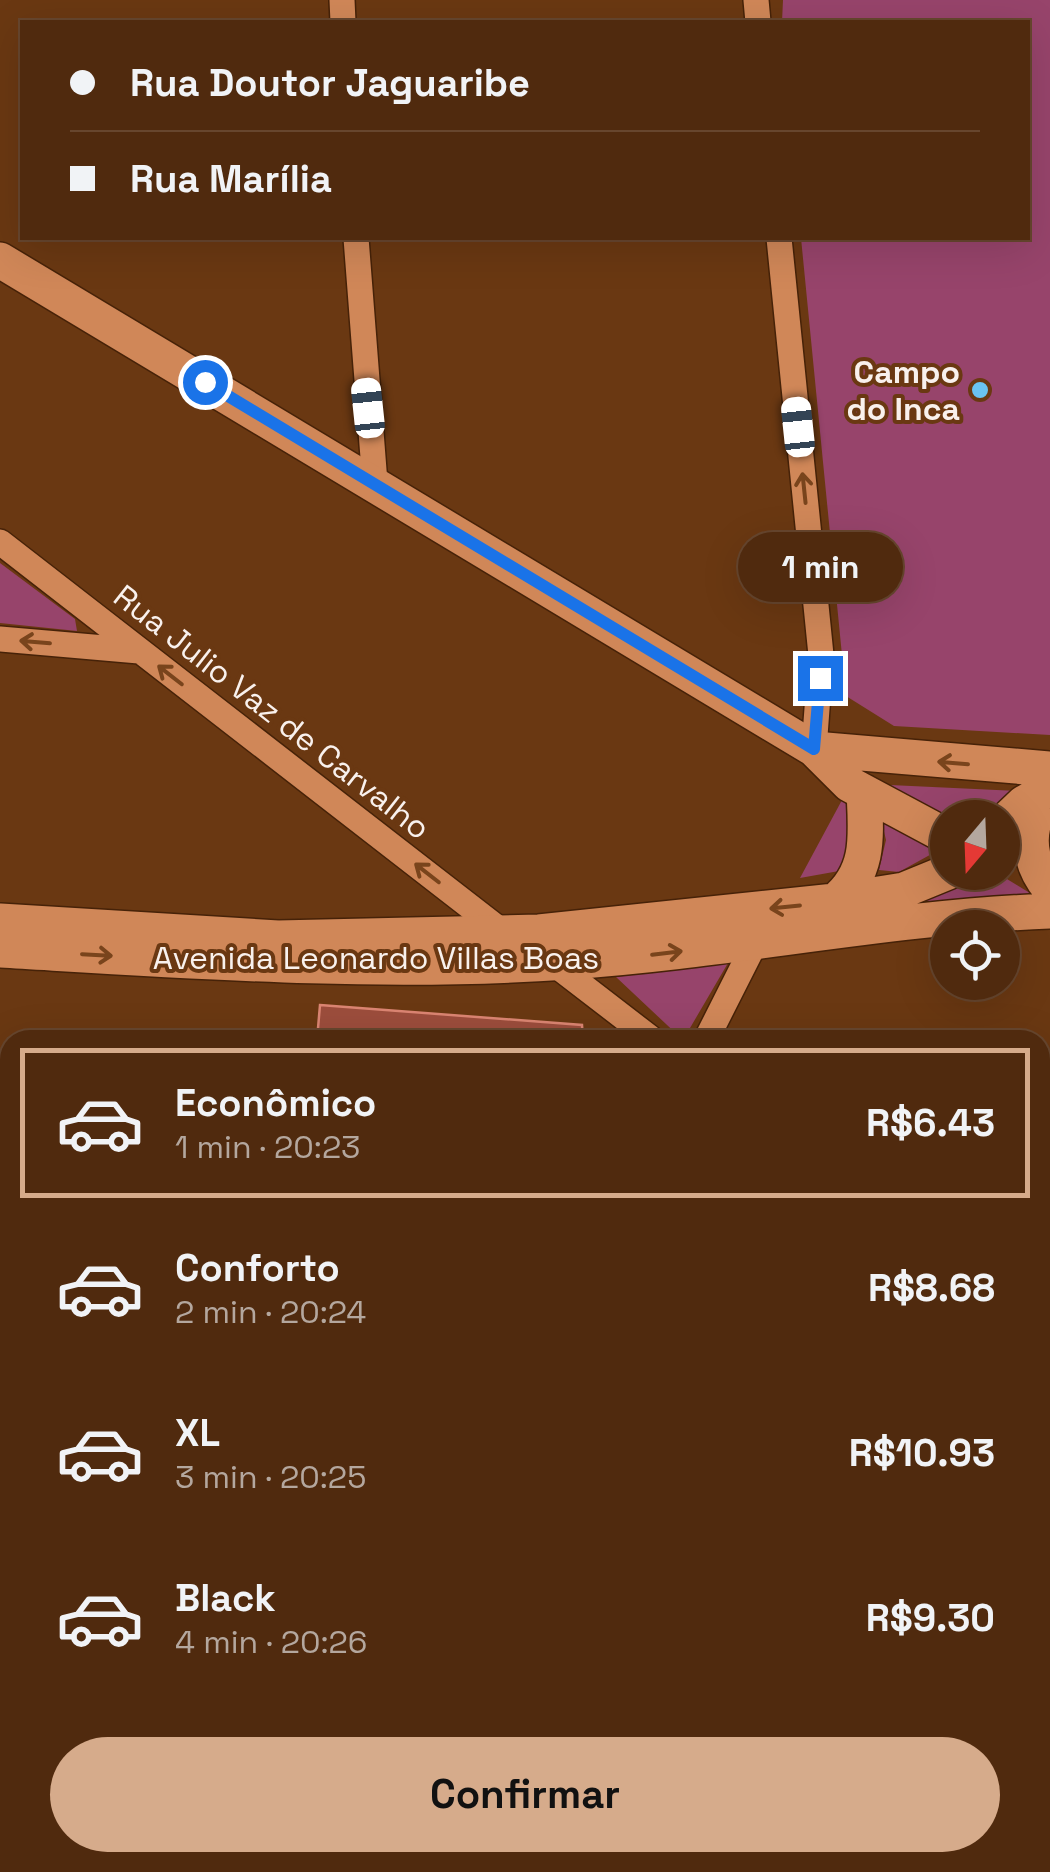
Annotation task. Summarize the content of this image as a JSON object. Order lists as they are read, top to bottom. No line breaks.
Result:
{"streets":{"main road":["Avenida Leonardo Villas Boas"],"street":["Rua Julio Vaz de Carvalho"]},"crossings":[["Rua Julio Vaz de Carvalho","Avenida Leonardo Villas Boas"]],"one_way":["Rua Julio Vaz de Carvalho"],"places":["Campo do Inca"],"north":"bottom","page":{"banner":["Rua Doutor Jaguaribe","Rua Marília"],"bubble":"1 min","list":[{"name":"Econômico","note":"1 min · 20:23","value":"R$6.43"},{"name":"Conforto","note":"2 min · 20:24","value":"R$8.68"},{"name":"XL","note":"3 min · 20:25","value":"R$10.93"},{"name":"Black","note":"4 min · 20:26","value":"R$9.30"}],"buttons":"Confirmar"}}
